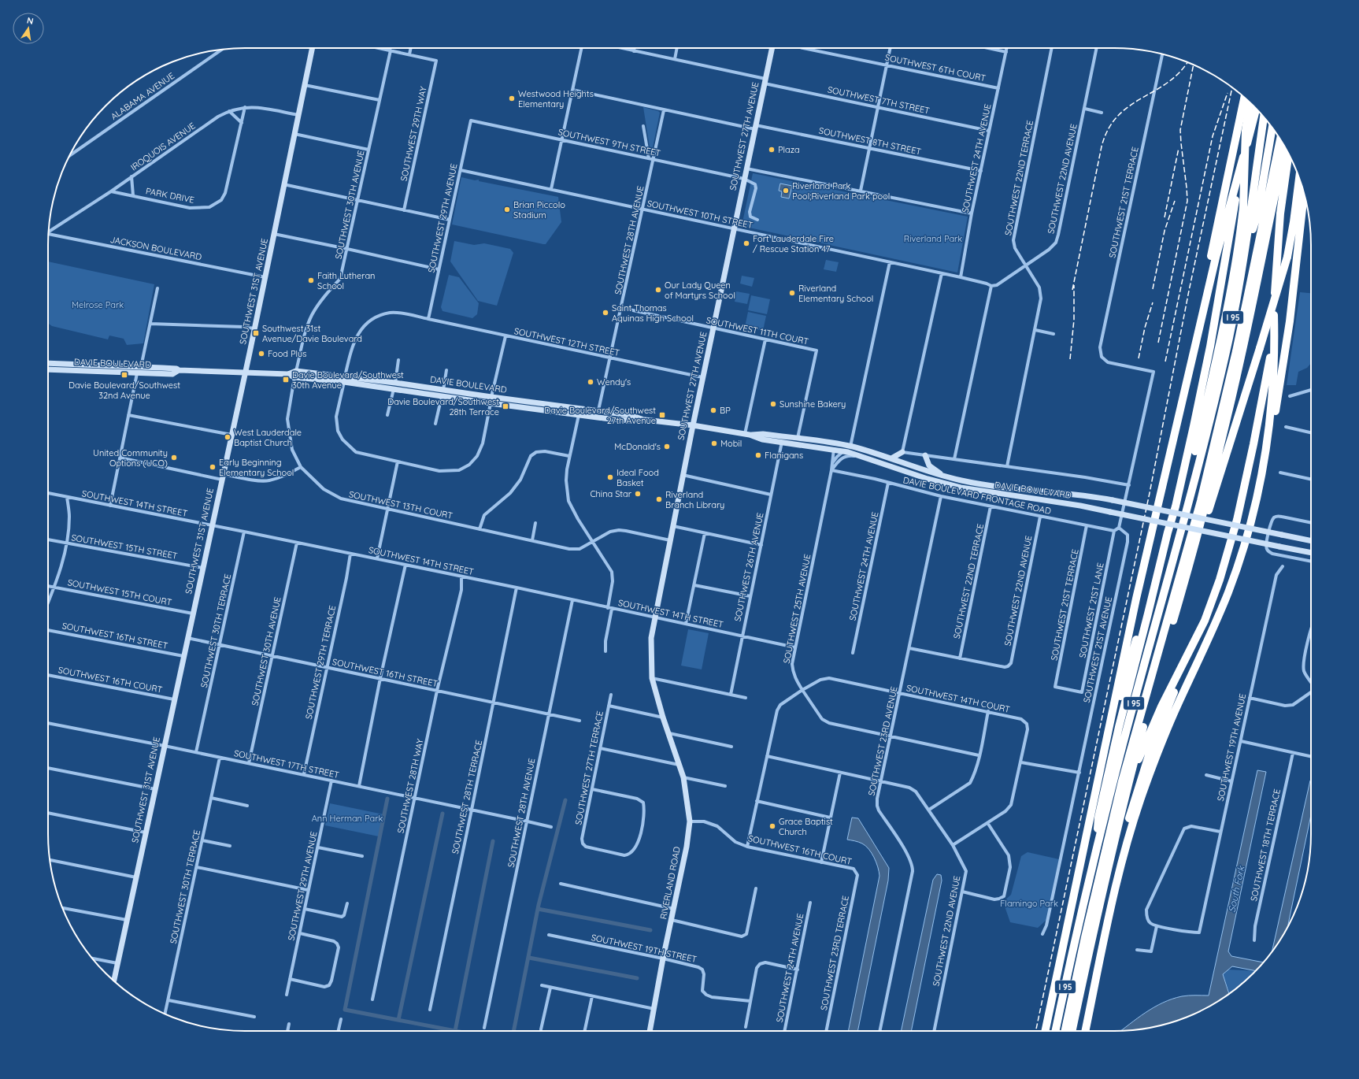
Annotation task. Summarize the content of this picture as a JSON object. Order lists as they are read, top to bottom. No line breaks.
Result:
{"streets":{"highway":["I 95"],"main road":["SOUTHWEST 27TH AVENUE","SOUTHWEST 31ST AVENUE","DAVIE BOULEVARD","RIVERLAND ROAD"],"street":["SOUTHWEST 6TH COURT","ALABAMA AVENUE","SOUTHWEST 7TH STREET","SOUTHWEST 29TH WAY","SOUTHWEST 8TH STREET","SOUTHWEST 9TH STREET","IROQUOIS AVENUE","SOUTHWEST 24TH AVENUE","SOUTHWEST 22ND TERRACE","SOUTHWEST 22ND AVENUE","PARK DRIVE","SOUTHWEST 21ST TERRACE","SOUTHWEST 30TH AVENUE","SOUTHWEST 10TH STREET","SOUTHWEST 29TH AVENUE","SOUTHWEST 28TH AVENUE","JACKSON BOULEVARD","SOUTHWEST 11TH COURT","SOUTHWEST 12TH STREET","DAVIE BOULEVARD FRONTAGE ROAD","SOUTHWEST 14TH STREET","SOUTHWEST 13TH COURT","SOUTHWEST 15TH STREET","SOUTHWEST 26TH AVENUE","SOUTHWEST 15TH COURT","SOUTHWEST 25TH AVENUE","SOUTHWEST 21ST LANE","SOUTHWEST 30TH TERRACE","SOUTHWEST 16TH STREET","SOUTHWEST 21ST AVENUE","SOUTHWEST 29TH TERRACE","SOUTHWEST 16TH COURT","SOUTHWEST 14TH COURT","SOUTHWEST 23RD AVENUE","SOUTHWEST 19TH AVENUE","SOUTHWEST 17TH STREET","SOUTHWEST 27TH TERRACE","SOUTHWEST 28TH WAY","SOUTHWEST 28TH TERRACE","SOUTHWEST 18TH TERRACE","SOUTHWEST 19TH STREET","SOUTHWEST 23RD TERRACE"]},"crossings":[["SOUTHWEST 6TH COURT","SOUTHWEST 24TH AVENUE"],["SOUTHWEST 7TH STREET","SOUTHWEST 27TH AVENUE"],["SOUTHWEST 7TH STREET","SOUTHWEST 24TH AVENUE"],["SOUTHWEST 27TH AVENUE","SOUTHWEST 8TH STREET"],["SOUTHWEST 27TH AVENUE","SOUTHWEST 9TH STREET"],["SOUTHWEST 27TH AVENUE","SOUTHWEST 10TH STREET"],["SOUTHWEST 27TH AVENUE","SOUTHWEST 11TH COURT"],["SOUTHWEST 27TH AVENUE","SOUTHWEST 12TH STREET"],["SOUTHWEST 27TH AVENUE","DAVIE BOULEVARD"],["SOUTHWEST 27TH AVENUE","SOUTHWEST 14TH STREET"],["SOUTHWEST 27TH AVENUE","SOUTHWEST 13TH COURT"],["SOUTHWEST 27TH AVENUE","RIVERLAND ROAD"],["SOUTHWEST 8TH STREET","SOUTHWEST 24TH AVENUE"],["SOUTHWEST 8TH STREET","SOUTHWEST 28TH AVENUE"],["SOUTHWEST 9TH STREET","SOUTHWEST 29TH AVENUE"],["SOUTHWEST 9TH STREET","SOUTHWEST 28TH AVENUE"],["IROQUOIS AVENUE","PARK DRIVE"],["IROQUOIS AVENUE","SOUTHWEST 31ST AVENUE"],["SOUTHWEST 24TH AVENUE","SOUTHWEST 10TH STREET"],["SOUTHWEST 24TH AVENUE","DAVIE BOULEVARD FRONTAGE ROAD"],["SOUTHWEST 22ND TERRACE","SOUTHWEST 22ND AVENUE"],["SOUTHWEST 22ND TERRACE","DAVIE BOULEVARD FRONTAGE ROAD"],["SOUTHWEST 22ND AVENUE","DAVIE BOULEVARD FRONTAGE ROAD"],["SOUTHWEST 21ST TERRACE","DAVIE BOULEVARD FRONTAGE ROAD"],["SOUTHWEST 21ST TERRACE","SOUTHWEST 21ST LANE"],["SOUTHWEST 30TH AVENUE","DAVIE BOULEVARD"],["SOUTHWEST 30TH AVENUE","SOUTHWEST 14TH STREET"],["SOUTHWEST 30TH AVENUE","SOUTHWEST 13TH COURT"],["SOUTHWEST 30TH AVENUE","SOUTHWEST 16TH STREET"],["SOUTHWEST 30TH AVENUE","SOUTHWEST 17TH STREET"],["SOUTHWEST 10TH STREET","SOUTHWEST 29TH AVENUE"],["SOUTHWEST 10TH STREET","SOUTHWEST 28TH AVENUE"],["SOUTHWEST 29TH AVENUE","SOUTHWEST 12TH STREET"],["SOUTHWEST 29TH AVENUE","SOUTHWEST 17TH STREET"],["SOUTHWEST 28TH AVENUE","SOUTHWEST 11TH COURT"],["SOUTHWEST 28TH AVENUE","SOUTHWEST 12TH STREET"],["SOUTHWEST 28TH AVENUE","DAVIE BOULEVARD"],["SOUTHWEST 28TH AVENUE","SOUTHWEST 14TH STREET"],["SOUTHWEST 28TH AVENUE","SOUTHWEST 16TH STREET"],["SOUTHWEST 28TH AVENUE","SOUTHWEST 17TH STREET"],["JACKSON BOULEVARD","SOUTHWEST 31ST AVENUE"],["SOUTHWEST 31ST AVENUE","DAVIE BOULEVARD"],["SOUTHWEST 31ST AVENUE","SOUTHWEST 14TH STREET"],["SOUTHWEST 31ST AVENUE","SOUTHWEST 15TH STREET"],["SOUTHWEST 31ST AVENUE","SOUTHWEST 15TH COURT"],["SOUTHWEST 31ST AVENUE","SOUTHWEST 16TH STREET"],["SOUTHWEST 31ST AVENUE","SOUTHWEST 16TH COURT"],["SOUTHWEST 31ST AVENUE","SOUTHWEST 17TH STREET"],["SOUTHWEST 11TH COURT","DAVIE BOULEVARD"],["DAVIE BOULEVARD","SOUTHWEST 26TH AVENUE"],["DAVIE BOULEVARD","SOUTHWEST 25TH AVENUE"],["DAVIE BOULEVARD FRONTAGE ROAD","SOUTHWEST 25TH AVENUE"],["DAVIE BOULEVARD FRONTAGE ROAD","SOUTHWEST 21ST LANE"],["DAVIE BOULEVARD FRONTAGE ROAD","SOUTHWEST 23RD AVENUE"],["SOUTHWEST 14TH STREET","SOUTHWEST 26TH AVENUE"],["SOUTHWEST 14TH STREET","SOUTHWEST 25TH AVENUE"],["SOUTHWEST 14TH STREET","SOUTHWEST 30TH TERRACE"],["SOUTHWEST 14TH STREET","SOUTHWEST 29TH TERRACE"],["SOUTHWEST 14TH STREET","SOUTHWEST 28TH WAY"],["SOUTHWEST 14TH STREET","SOUTHWEST 28TH TERRACE"],["SOUTHWEST 25TH AVENUE","SOUTHWEST 14TH COURT"],["SOUTHWEST 30TH TERRACE","SOUTHWEST 16TH STREET"],["SOUTHWEST 30TH TERRACE","SOUTHWEST 17TH STREET"],["SOUTHWEST 16TH STREET","SOUTHWEST 29TH TERRACE"],["SOUTHWEST 16TH STREET","SOUTHWEST 28TH WAY"],["SOUTHWEST 16TH STREET","SOUTHWEST 28TH TERRACE"],["SOUTHWEST 29TH TERRACE","SOUTHWEST 17TH STREET"],["SOUTHWEST 16TH COURT","RIVERLAND ROAD"],["SOUTHWEST 16TH COURT","SOUTHWEST 23RD TERRACE"],["SOUTHWEST 14TH COURT","SOUTHWEST 23RD AVENUE"],["SOUTHWEST 17TH STREET","SOUTHWEST 28TH WAY"],["SOUTHWEST 17TH STREET","SOUTHWEST 28TH TERRACE"],["RIVERLAND ROAD","SOUTHWEST 19TH STREET"]],"water":["South Fork"],"parks":["Riverland Park","Melrose Park","Ann Herman Park","Flamingo Park"],"places":{"other":["Westwood Heights Elementary","Plaza","Riverland Park Pool;Riverland Park pool","Brian Piccolo Stadium","Fort Lauderdale Fire / Rescue Station 47","Faith Lutheran School","Our Lady Queen of Martyrs School","Riverland Elementary School","Saint Thomas Aquinas High School","Food Plus","Wendy's","Sunshine Bakery","BP","West Lauderdale Baptist Church","Mobil","McDonald's","Flanigans","United Community Options (UCO)","Early Beginning Elementary School","Ideal Food Basket","China Star","Riverland Branch Library","Grace Baptist Church"],"transit":["Southwest 31st Avenue/Davie Boulevard","Davie Boulevard/Southwest 32nd Avenue","Davie Boulevard/Southwest 30th Avenue","Davie Boulevard/Southwest 28th Terrace","Davie Boulevard/Southwest 27th Avenue"]},"north":"top"}
